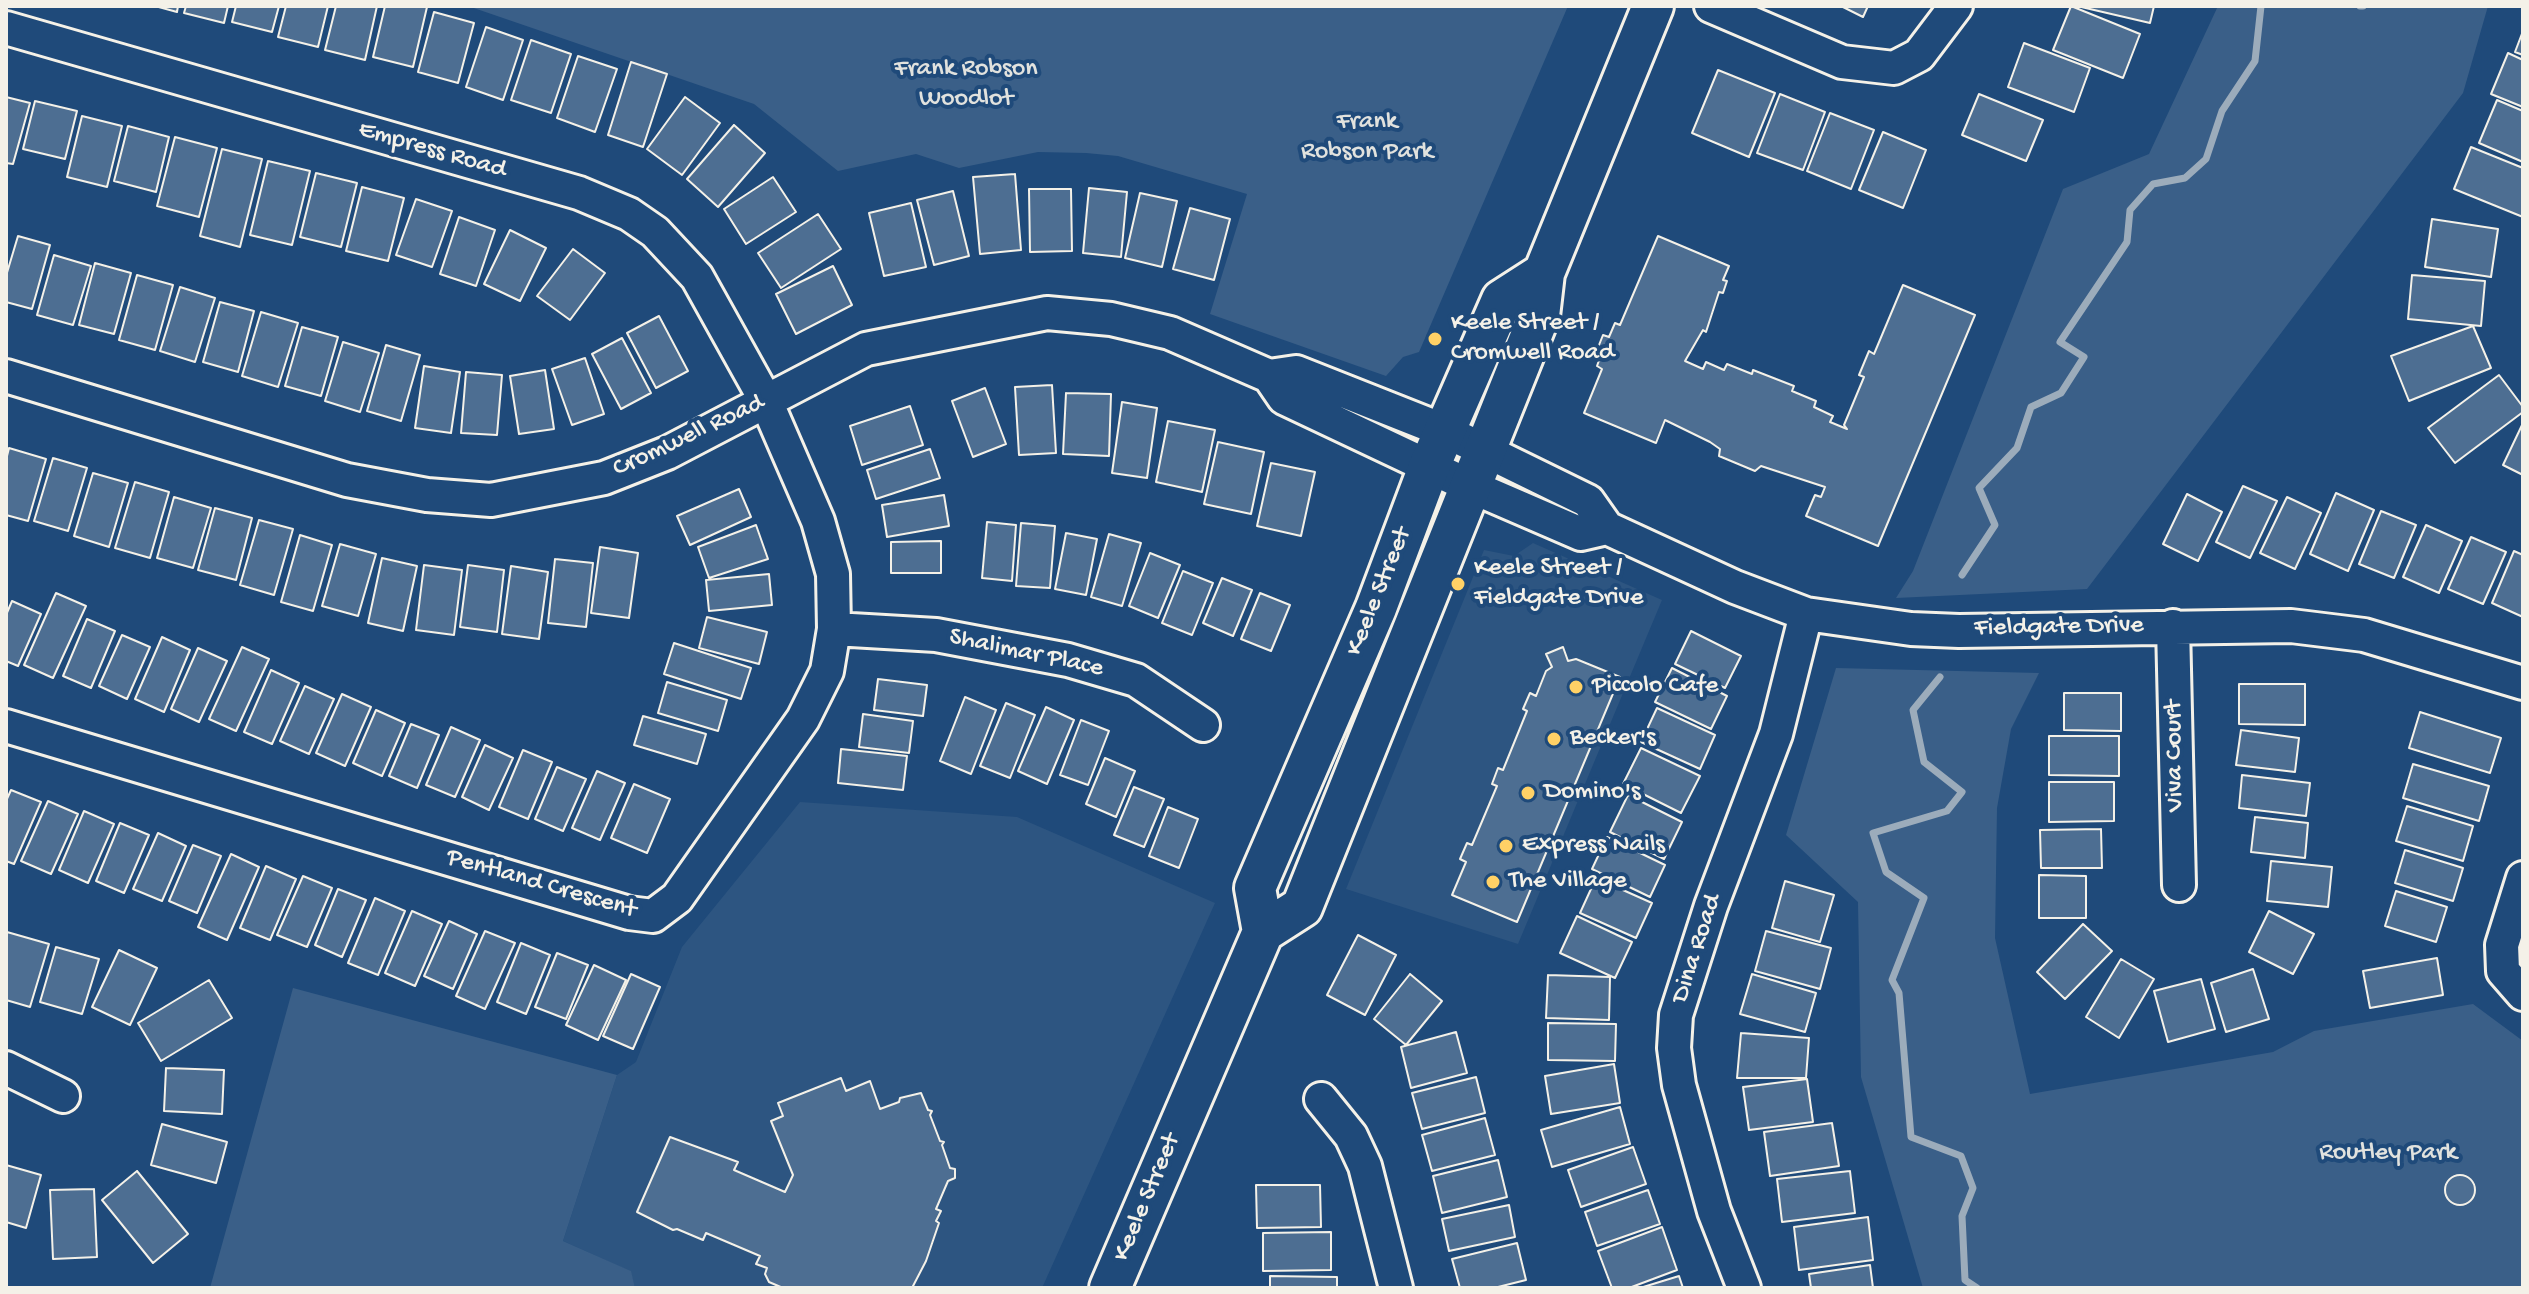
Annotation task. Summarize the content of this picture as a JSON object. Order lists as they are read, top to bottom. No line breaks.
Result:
{"streets":{"main road":["Keele Street"],"street":["Empress Road","Cromwell Road","Fieldgate Drive","Shalimar Place","Viva Court","Pentland Crescent","Dina Road"]},"crossings":[["Empress Road","Cromwell Road"],["Empress Road","Pentland Crescent"],["Cromwell Road","Keele Street"],["Cromwell Road","Fieldgate Drive"],["Cromwell Road","Pentland Crescent"],["Keele Street","Fieldgate Drive"],["Fieldgate Drive","Viva Court"],["Fieldgate Drive","Dina Road"],["Shalimar Place","Pentland Crescent"]],"parks":["Frank Robson Woodlot","Frank Robson Park","Routley Park"],"places":["Keele Street / Cromwell Road","Keele Street / Fieldgate Drive","Piccolo Cafe","Becker's","Domino's","Express Nails","The Village"]}
